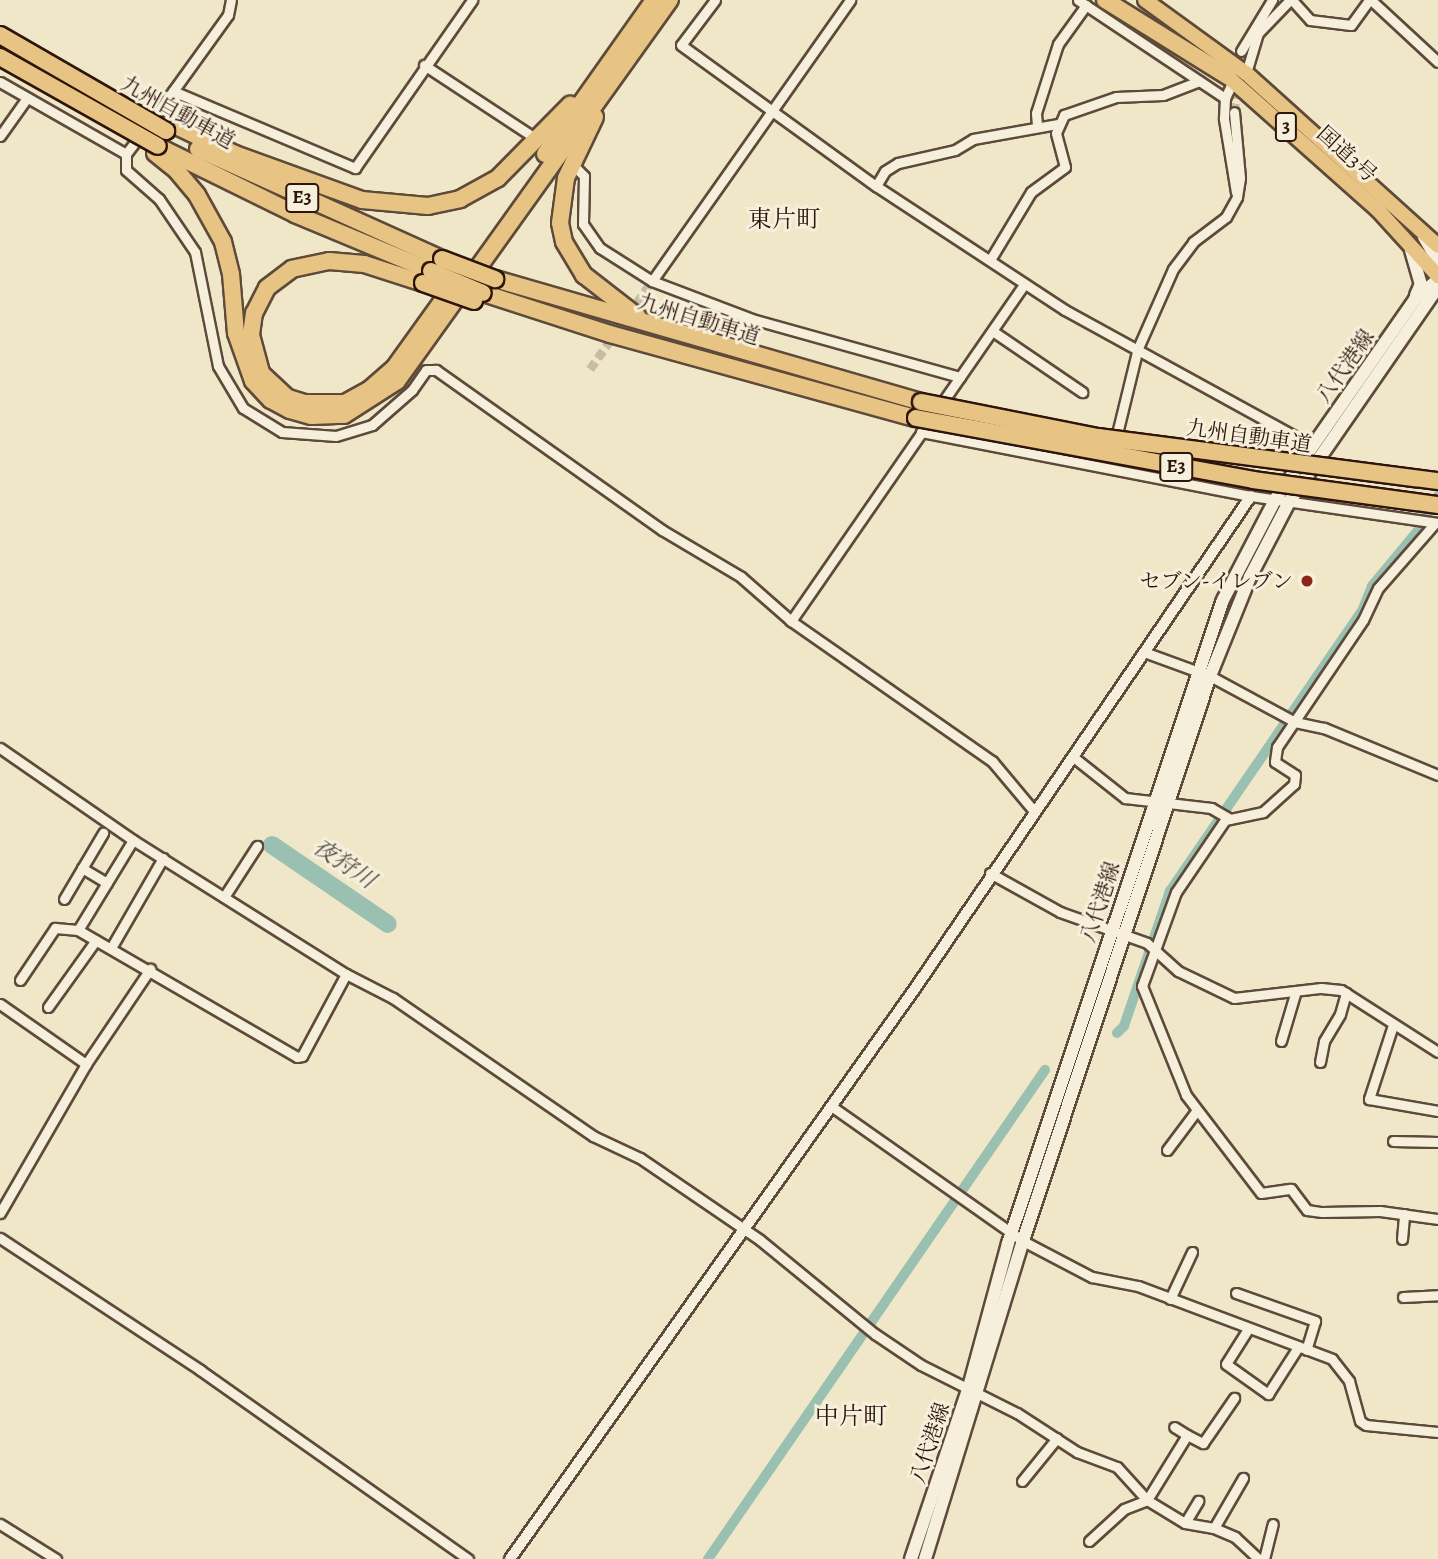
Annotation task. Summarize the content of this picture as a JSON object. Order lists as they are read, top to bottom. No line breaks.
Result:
{"streets":{"highway":["九州自動車道","3","国道3号","E3"],"main road":["八代港線"]},"crossings":[["国道3号","八代港線"]],"districts":["東片町","中片町"],"water":["夜狩川"],"places":["セブン-イレブン"]}
